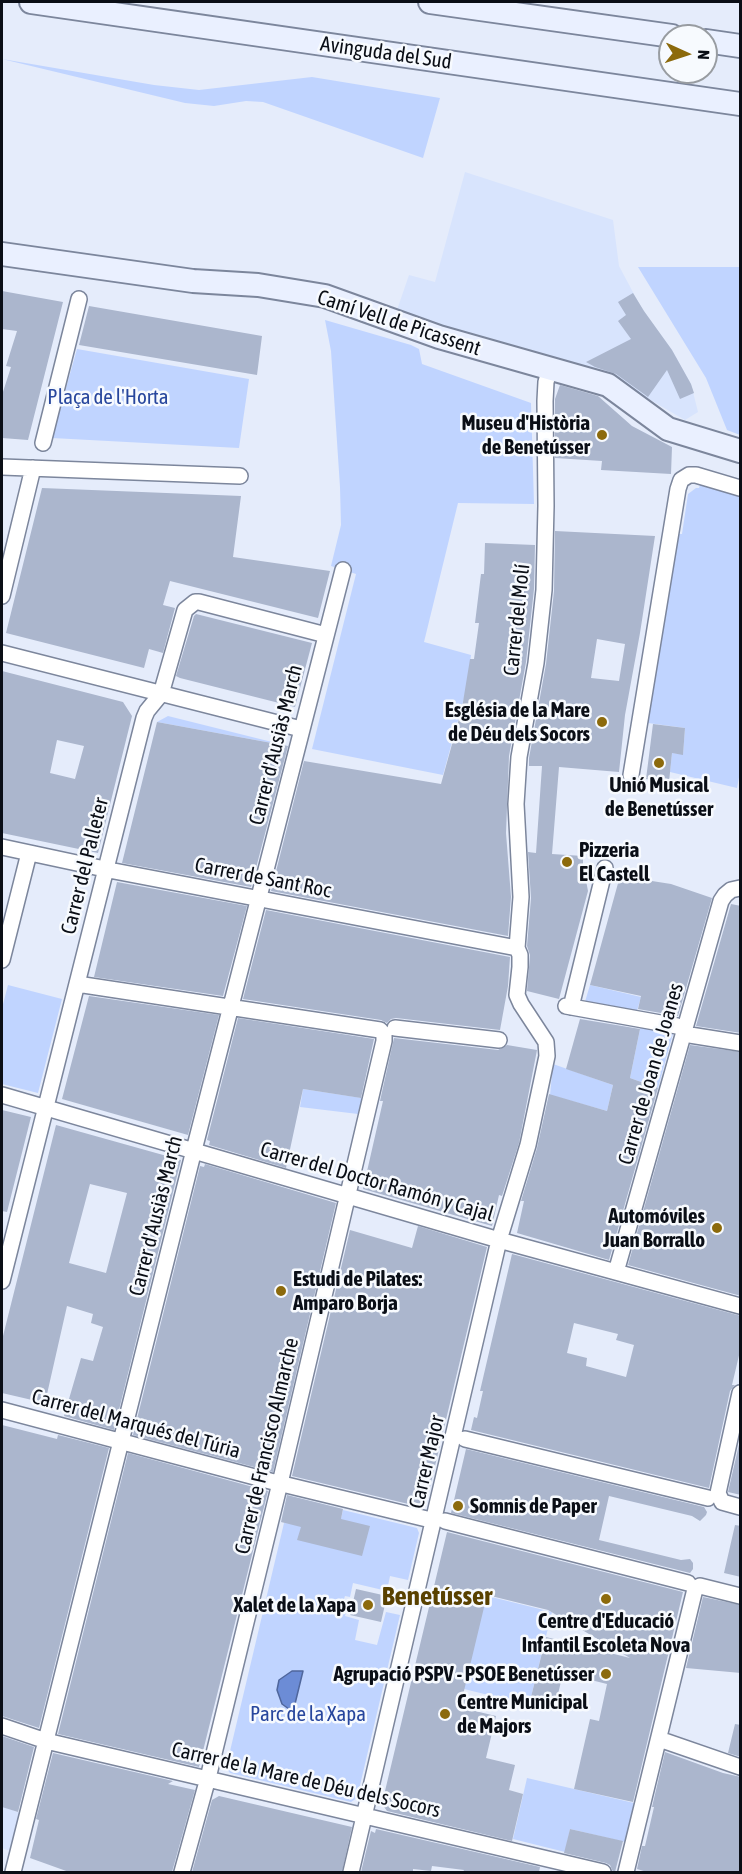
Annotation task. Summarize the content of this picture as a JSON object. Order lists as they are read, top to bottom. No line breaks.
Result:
{"streets":{"main road":["Avinguda del Sud","Camí Vell de Picassent"],"street":["Carrer del Molí","Carrer d'Ausiàs March","Carrer del Palleter","Carrer de Sant Roc","Carrer de Joan de Joanes","Carrer del Doctor Ramón y Cajal","Carrer del Marqués del Túria","Carrer de Francisco Almarche","Carrer Major","Carrer de la Mare de Déu dels Socors"]},"crossings":[["Camí Vell de Picassent","Carrer del Molí"],["Carrer del Molí","Carrer de Sant Roc"],["Carrer del Molí","Carrer Major"],["Carrer d'Ausiàs March","Carrer del Palleter"],["Carrer d'Ausiàs March","Carrer de Sant Roc"],["Carrer d'Ausiàs March","Carrer del Doctor Ramón y Cajal"],["Carrer d'Ausiàs March","Carrer del Marqués del Túria"],["Carrer d'Ausiàs March","Carrer de la Mare de Déu dels Socors"],["Carrer del Palleter","Carrer de Sant Roc"],["Carrer del Palleter","Carrer del Doctor Ramón y Cajal"],["Carrer de Joan de Joanes","Carrer del Doctor Ramón y Cajal"],["Carrer del Doctor Ramón y Cajal","Carrer de Francisco Almarche"],["Carrer del Doctor Ramón y Cajal","Carrer Major"],["Carrer del Marqués del Túria","Carrer de Francisco Almarche"],["Carrer del Marqués del Túria","Carrer Major"],["Carrer de Francisco Almarche","Carrer de la Mare de Déu dels Socors"],["Carrer Major","Carrer de la Mare de Déu dels Socors"]],"districts":["Benetússer"],"parks":["Plaça de l'Horta","Parc de la Xapa"],"places":["Museu d'Història de Benetússer","Església de la Mare de Déu dels Socors","Unió Musical de Benetússer","Pizzeria El Castell","Automóviles Juan Borrallo","Estudi de Pilates: Amparo Borja","Somnis de Paper","Centre d'Educació Infantil Escoleta Nova","Xalet de la Xapa","Agrupació PSPV - PSOE Benetússer","Centre Municipal de Majors"],"north":"right"}
